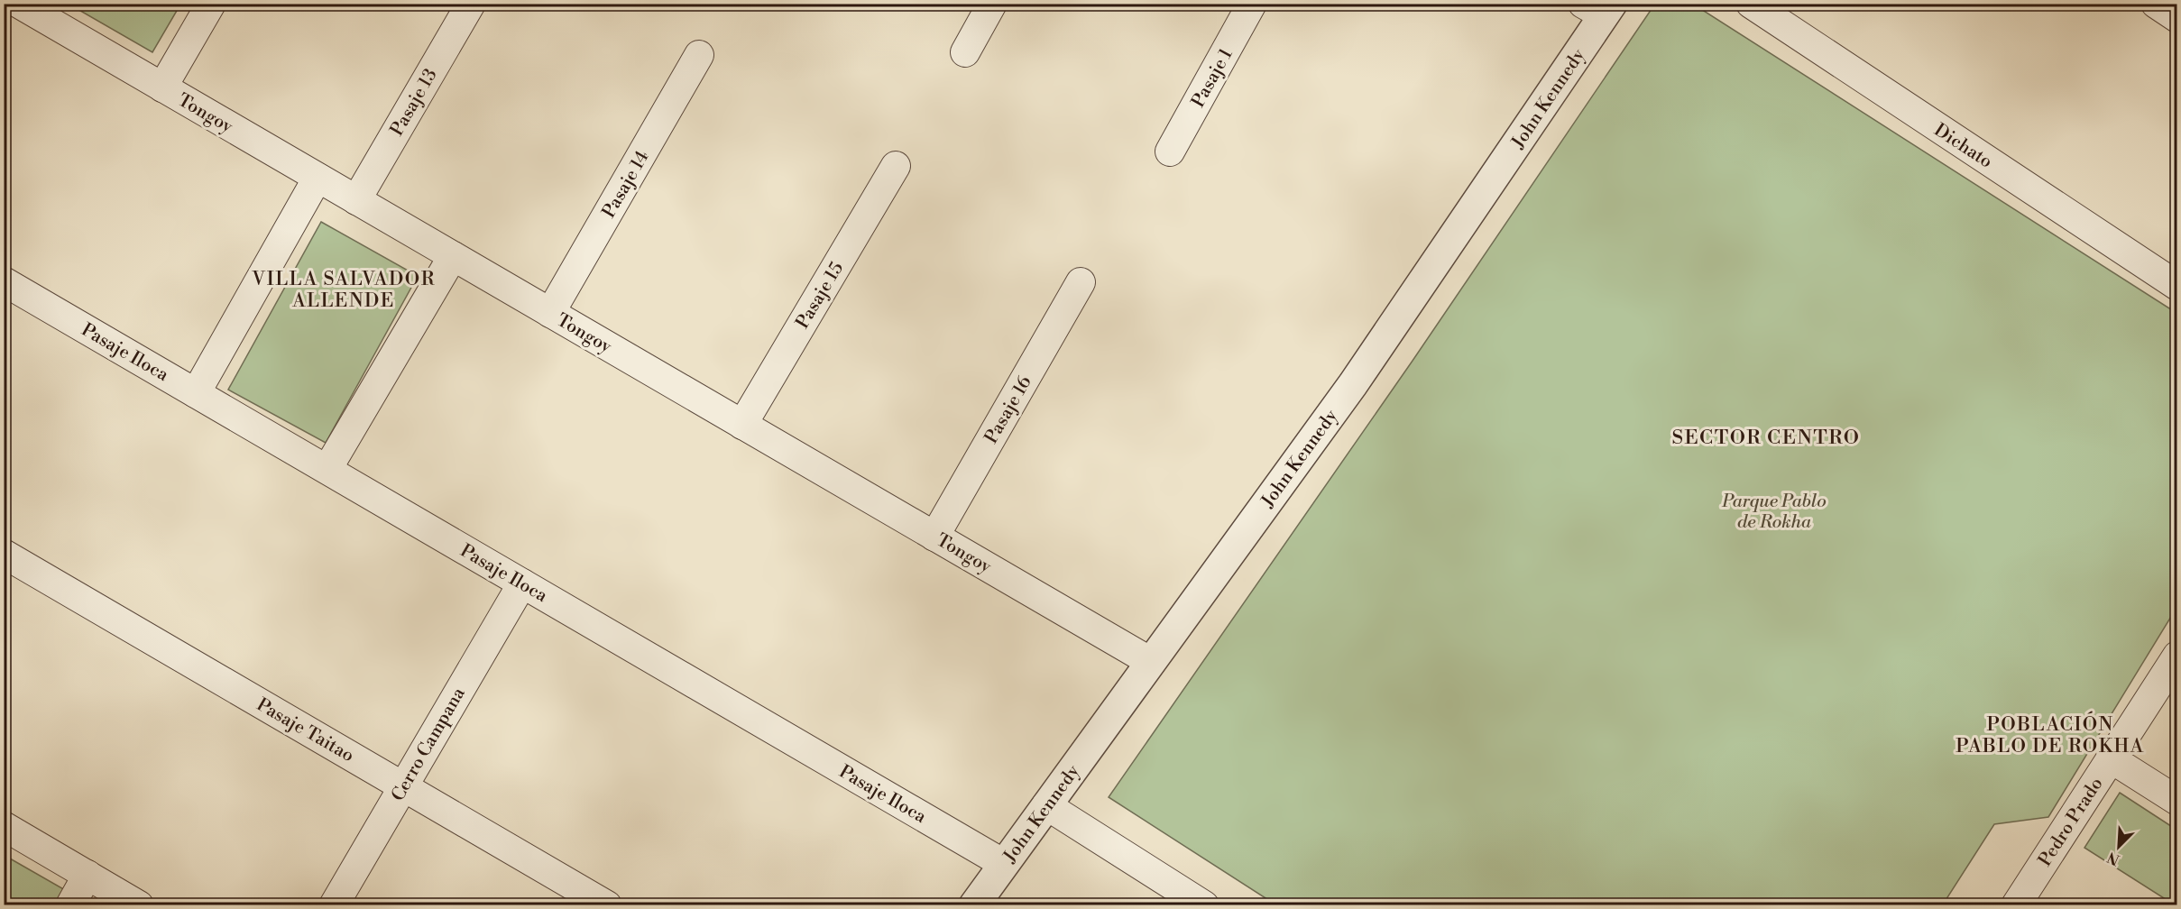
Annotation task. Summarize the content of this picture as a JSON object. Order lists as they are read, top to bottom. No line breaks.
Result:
{"streets":{"street":["Pasaje 1","John Kennedy","Pasaje 13","Tongoy","Dichato","Pasaje 14","Pasaje 15","Pasaje Iloca","Pasaje 16","Pasaje Taitao","Cerro Campana","Pedro Prado"]},"crossings":[["John Kennedy","Tongoy"],["John Kennedy","Pasaje Iloca"],["Pasaje 13","Tongoy"],["Tongoy","Pasaje 14"],["Tongoy","Pasaje 15"],["Tongoy","Pasaje 16"],["Pasaje Iloca","Cerro Campana"],["Pasaje Taitao","Cerro Campana"]],"districts":["VILLA SALVADOR ALLENDE","SECTOR CENTRO","POBLACIÓN PABLO DE ROKHA"],"parks":["Parque Pablo de Rokha"],"north":"bottom left"}
